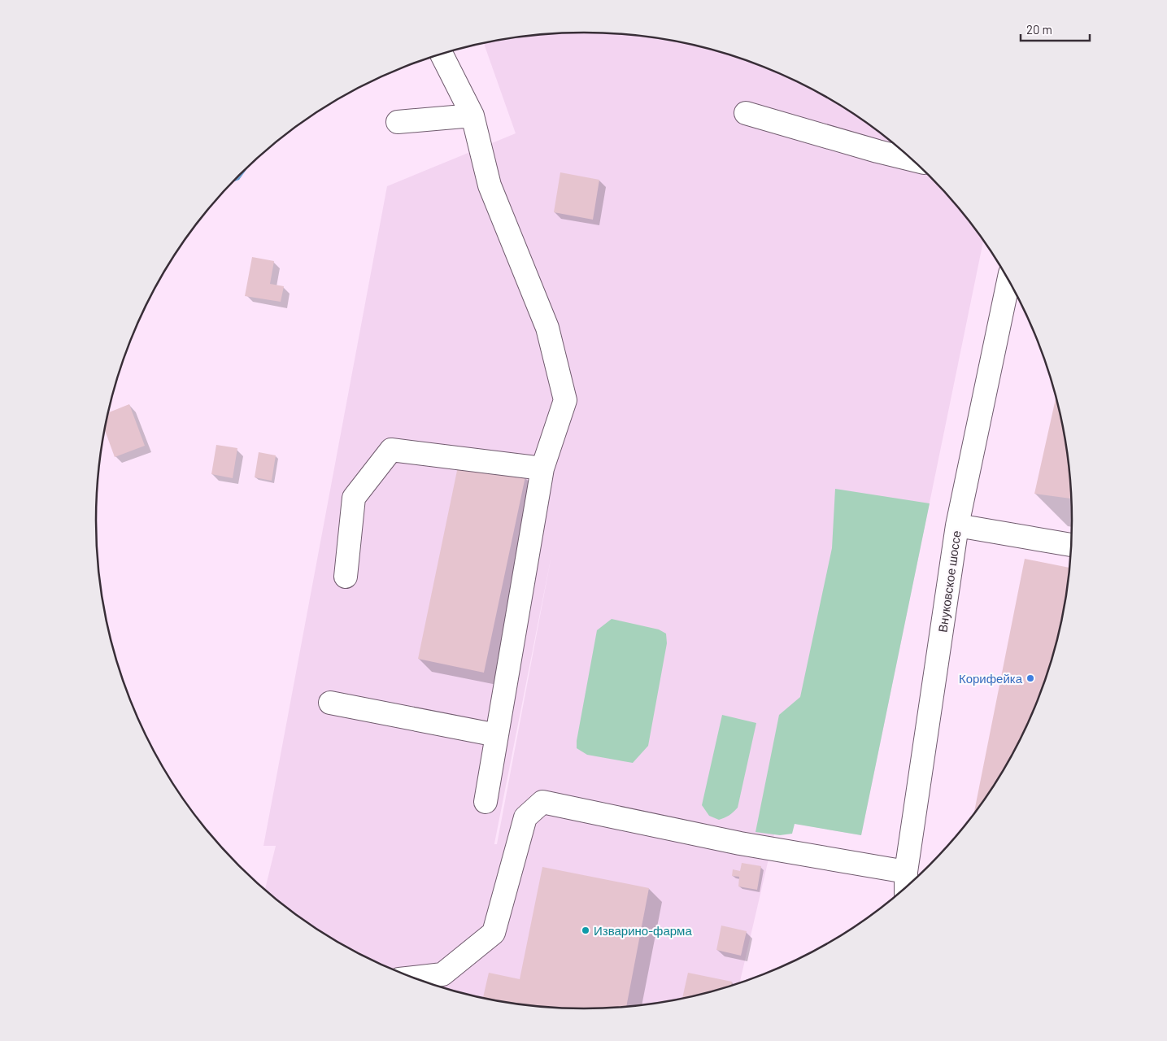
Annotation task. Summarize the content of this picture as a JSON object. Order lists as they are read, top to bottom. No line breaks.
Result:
{"streets":{"street":["Внуковское шоссе"]},"places":["Корифейка","Изварино-фарма"],"scale_bar":"20 m"}
